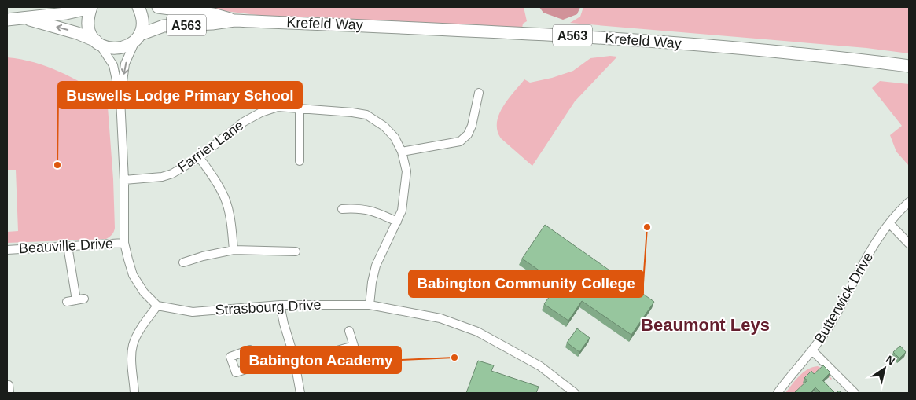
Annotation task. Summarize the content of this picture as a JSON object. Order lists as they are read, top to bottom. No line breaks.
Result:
{"streets":{"highway":["Krefeld Way","A563"],"street":["Farrier Lane","Beauville Drive","Butterwick Drive","Strasbourg Drive"]},"crossings":[["Farrier Lane","Strasbourg Drive"]],"districts":["Beaumont Leys"],"places":["Buswells Lodge Primary School","Babington Community College","Babington Academy"],"north":"top right"}
